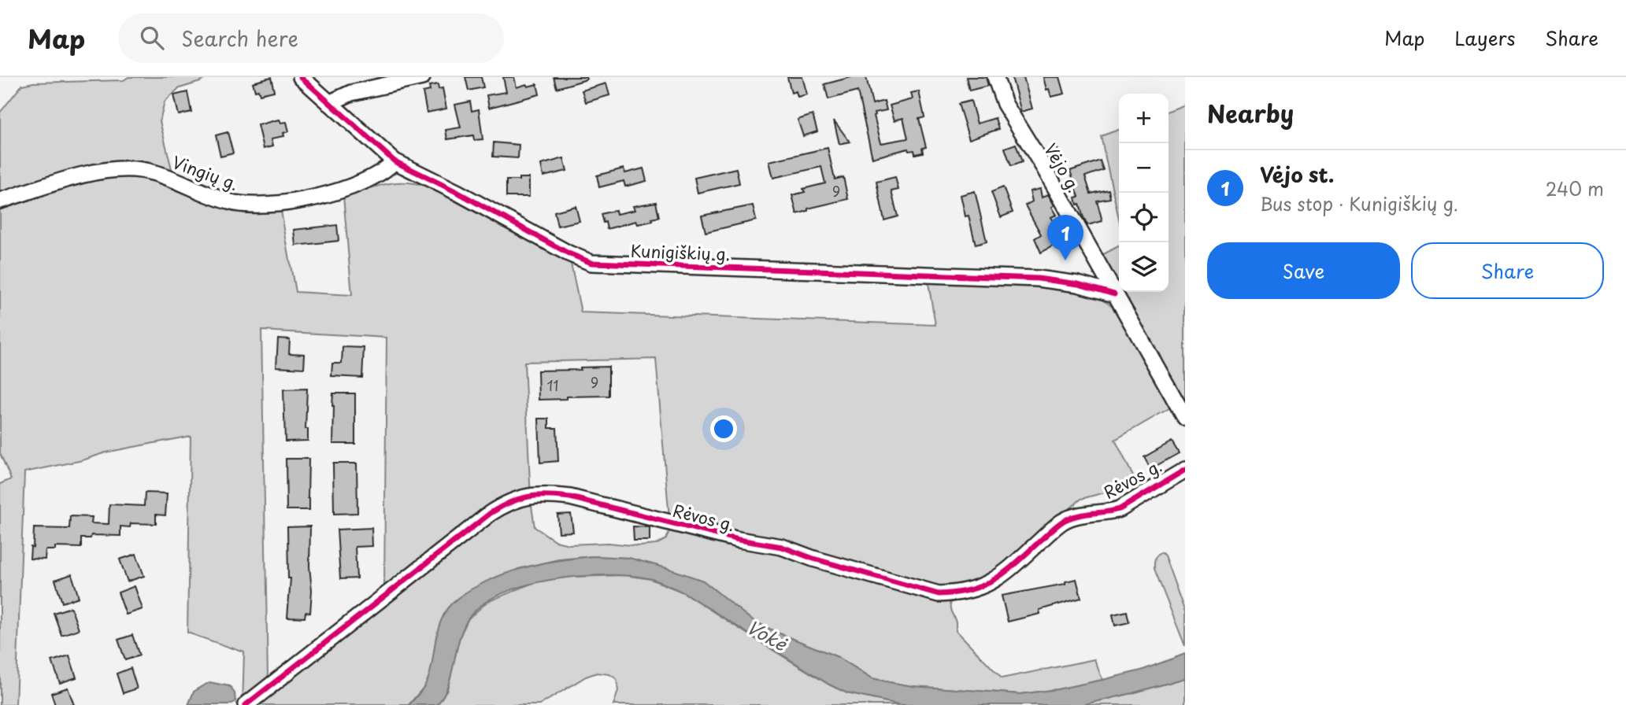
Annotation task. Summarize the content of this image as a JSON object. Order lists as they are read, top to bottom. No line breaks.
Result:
{"streets":{"street":["Vėjo g.","Vingių g.","Kunigiškių g.","Rėvos g."]},"crossings":[["Vėjo g.","Kunigiškių g."],["Vingių g.","Kunigiškių g."]],"water":["Vokė"],"house_numbers":["9","9","11"],"page":{"header":"Map","search":"Search here","nav":["Map","Layers","Share"],"heading":"Nearby","map_buttons":["+","−"],"list":[{"mark":"1","name":"Vėjo st.","note":"Bus stop · Kunigiškių g.","value":"240 m"}],"pins":"1","buttons":["Save","Share"]}}
